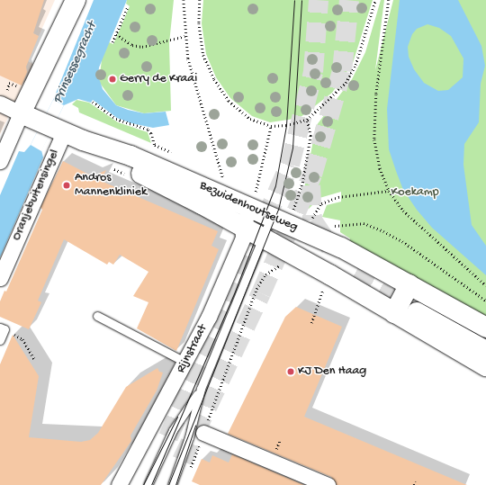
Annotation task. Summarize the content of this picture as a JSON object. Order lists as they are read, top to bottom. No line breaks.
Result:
{"streets":{"street":["Oranjebuitensingel","Bezuidenhoutseweg","Rijnstraat"]},"crossings":[["Oranjebuitensingel","Bezuidenhoutseweg"],["Bezuidenhoutseweg","Rijnstraat"]],"water":["Prinsessegracht"],"parks":["Koekamp"],"places":["Gerry de Kraai","Andros Mannenkliniek","KJ Den Haag"]}
